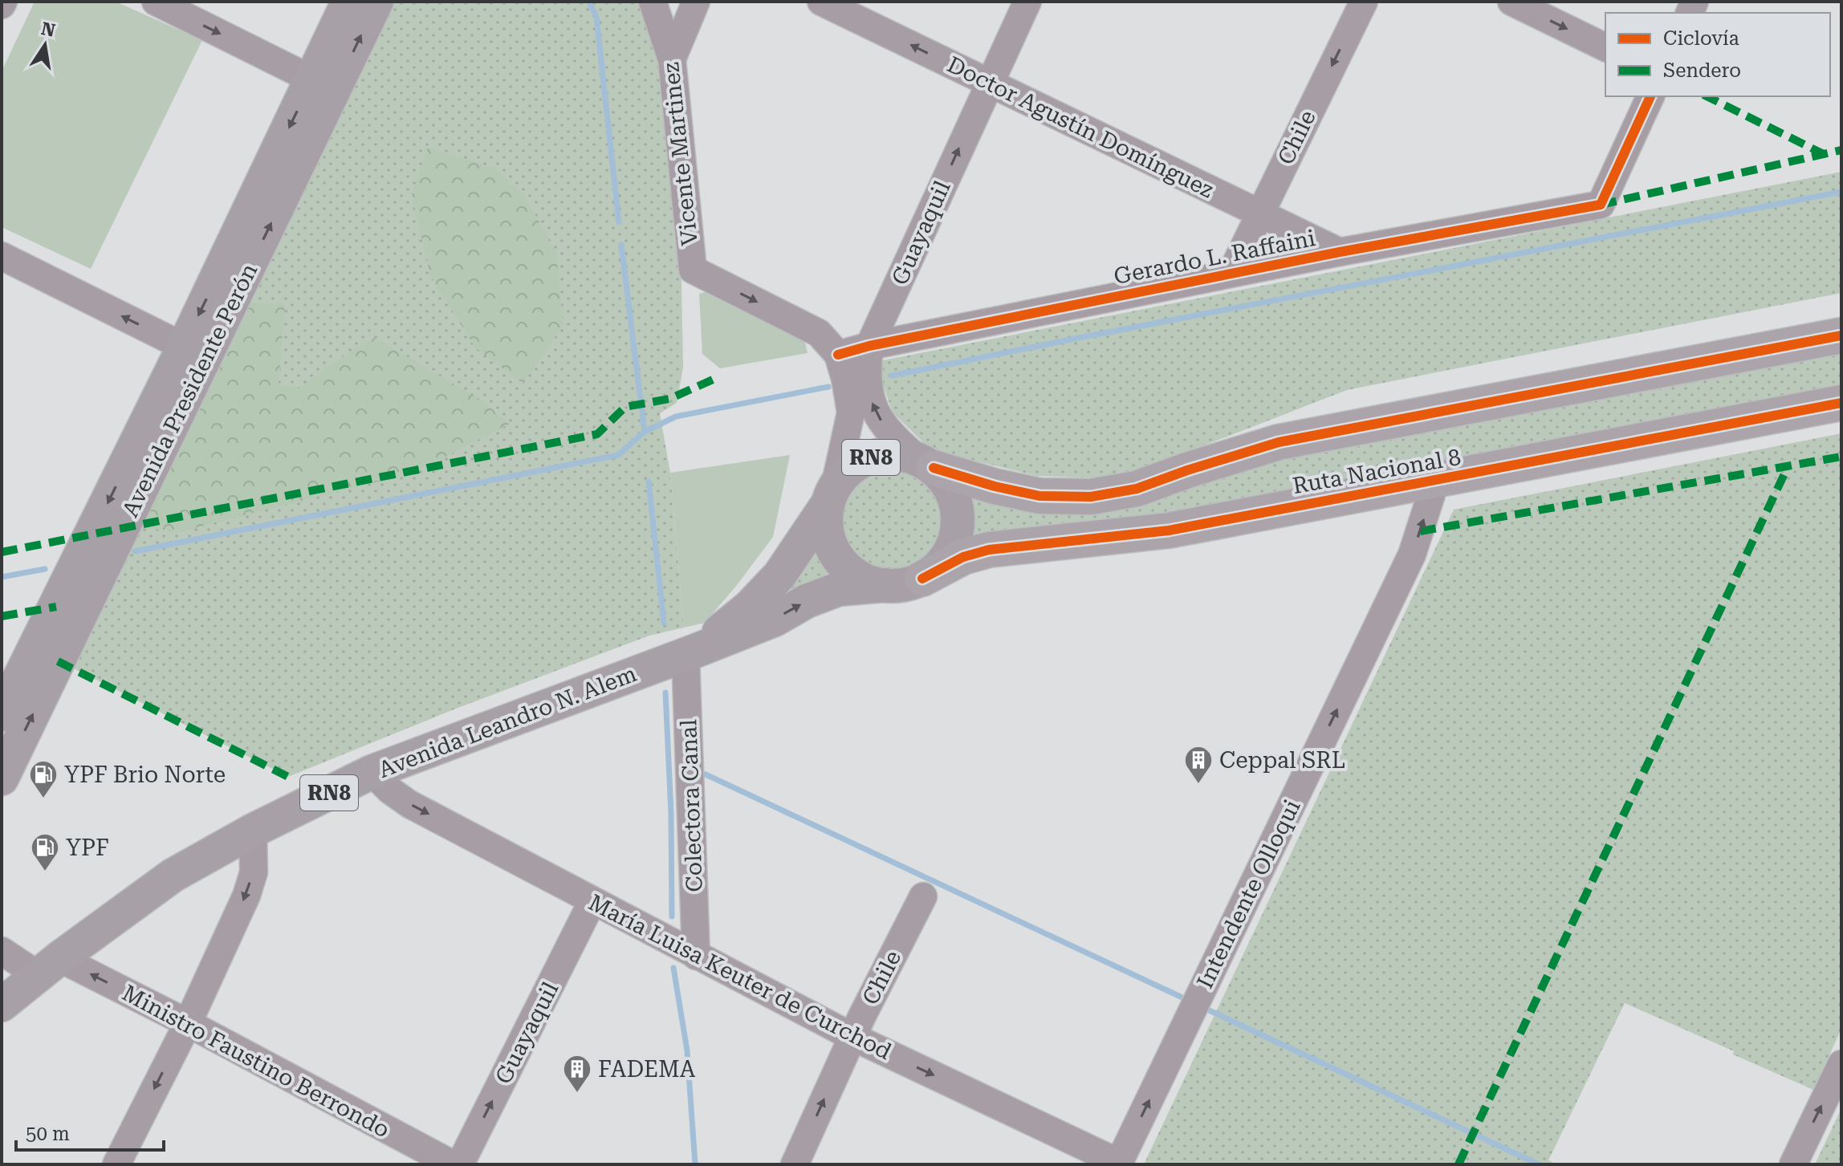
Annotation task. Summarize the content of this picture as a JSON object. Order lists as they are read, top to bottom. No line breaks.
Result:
{"streets":{"highway":["RN8","Ruta Nacional 8"],"main road":["Avenida Presidente Perón","Avenida Leandro N. Alem"],"street":["Doctor Agustín Domínguez","Chile","Vicente Martinez","Guayaquil","Gerardo L. Raffaini","Colectora Canal","Intendente Olloqui","María Luisa Keuter de Curchod","Ministro Faustino Berrondo"]},"crossings":[["Doctor Agustín Domínguez","Chile"],["Doctor Agustín Domínguez","Guayaquil"],["Doctor Agustín Domínguez","Gerardo L. Raffaini"],["Chile","Gerardo L. Raffaini"],["Chile","María Luisa Keuter de Curchod"],["Vicente Martinez","Gerardo L. Raffaini"],["Guayaquil","Gerardo L. Raffaini"],["Guayaquil","RN8"],["Guayaquil","Ruta Nacional 8"],["Guayaquil","Avenida Leandro N. Alem"],["Guayaquil","María Luisa Keuter de Curchod"],["RN8","Ruta Nacional 8"],["RN8","Avenida Leandro N. Alem"],["Ruta Nacional 8","Avenida Leandro N. Alem"],["Ruta Nacional 8","Intendente Olloqui"],["Avenida Leandro N. Alem","Colectora Canal"],["Avenida Leandro N. Alem","María Luisa Keuter de Curchod"],["Avenida Leandro N. Alem","Ministro Faustino Berrondo"],["Colectora Canal","María Luisa Keuter de Curchod"],["Intendente Olloqui","María Luisa Keuter de Curchod"]],"one_way":["Vicente Martinez","Guayaquil","Intendente Olloqui","María Luisa Keuter de Curchod"],"places":{"building":["Ceppal SRL","FADEMA"],"fuel station":["YPF Brio Norte","YPF"]},"legend":["Ciclovía","Sendero"],"scale_bar":"50 m","north":"top"}
